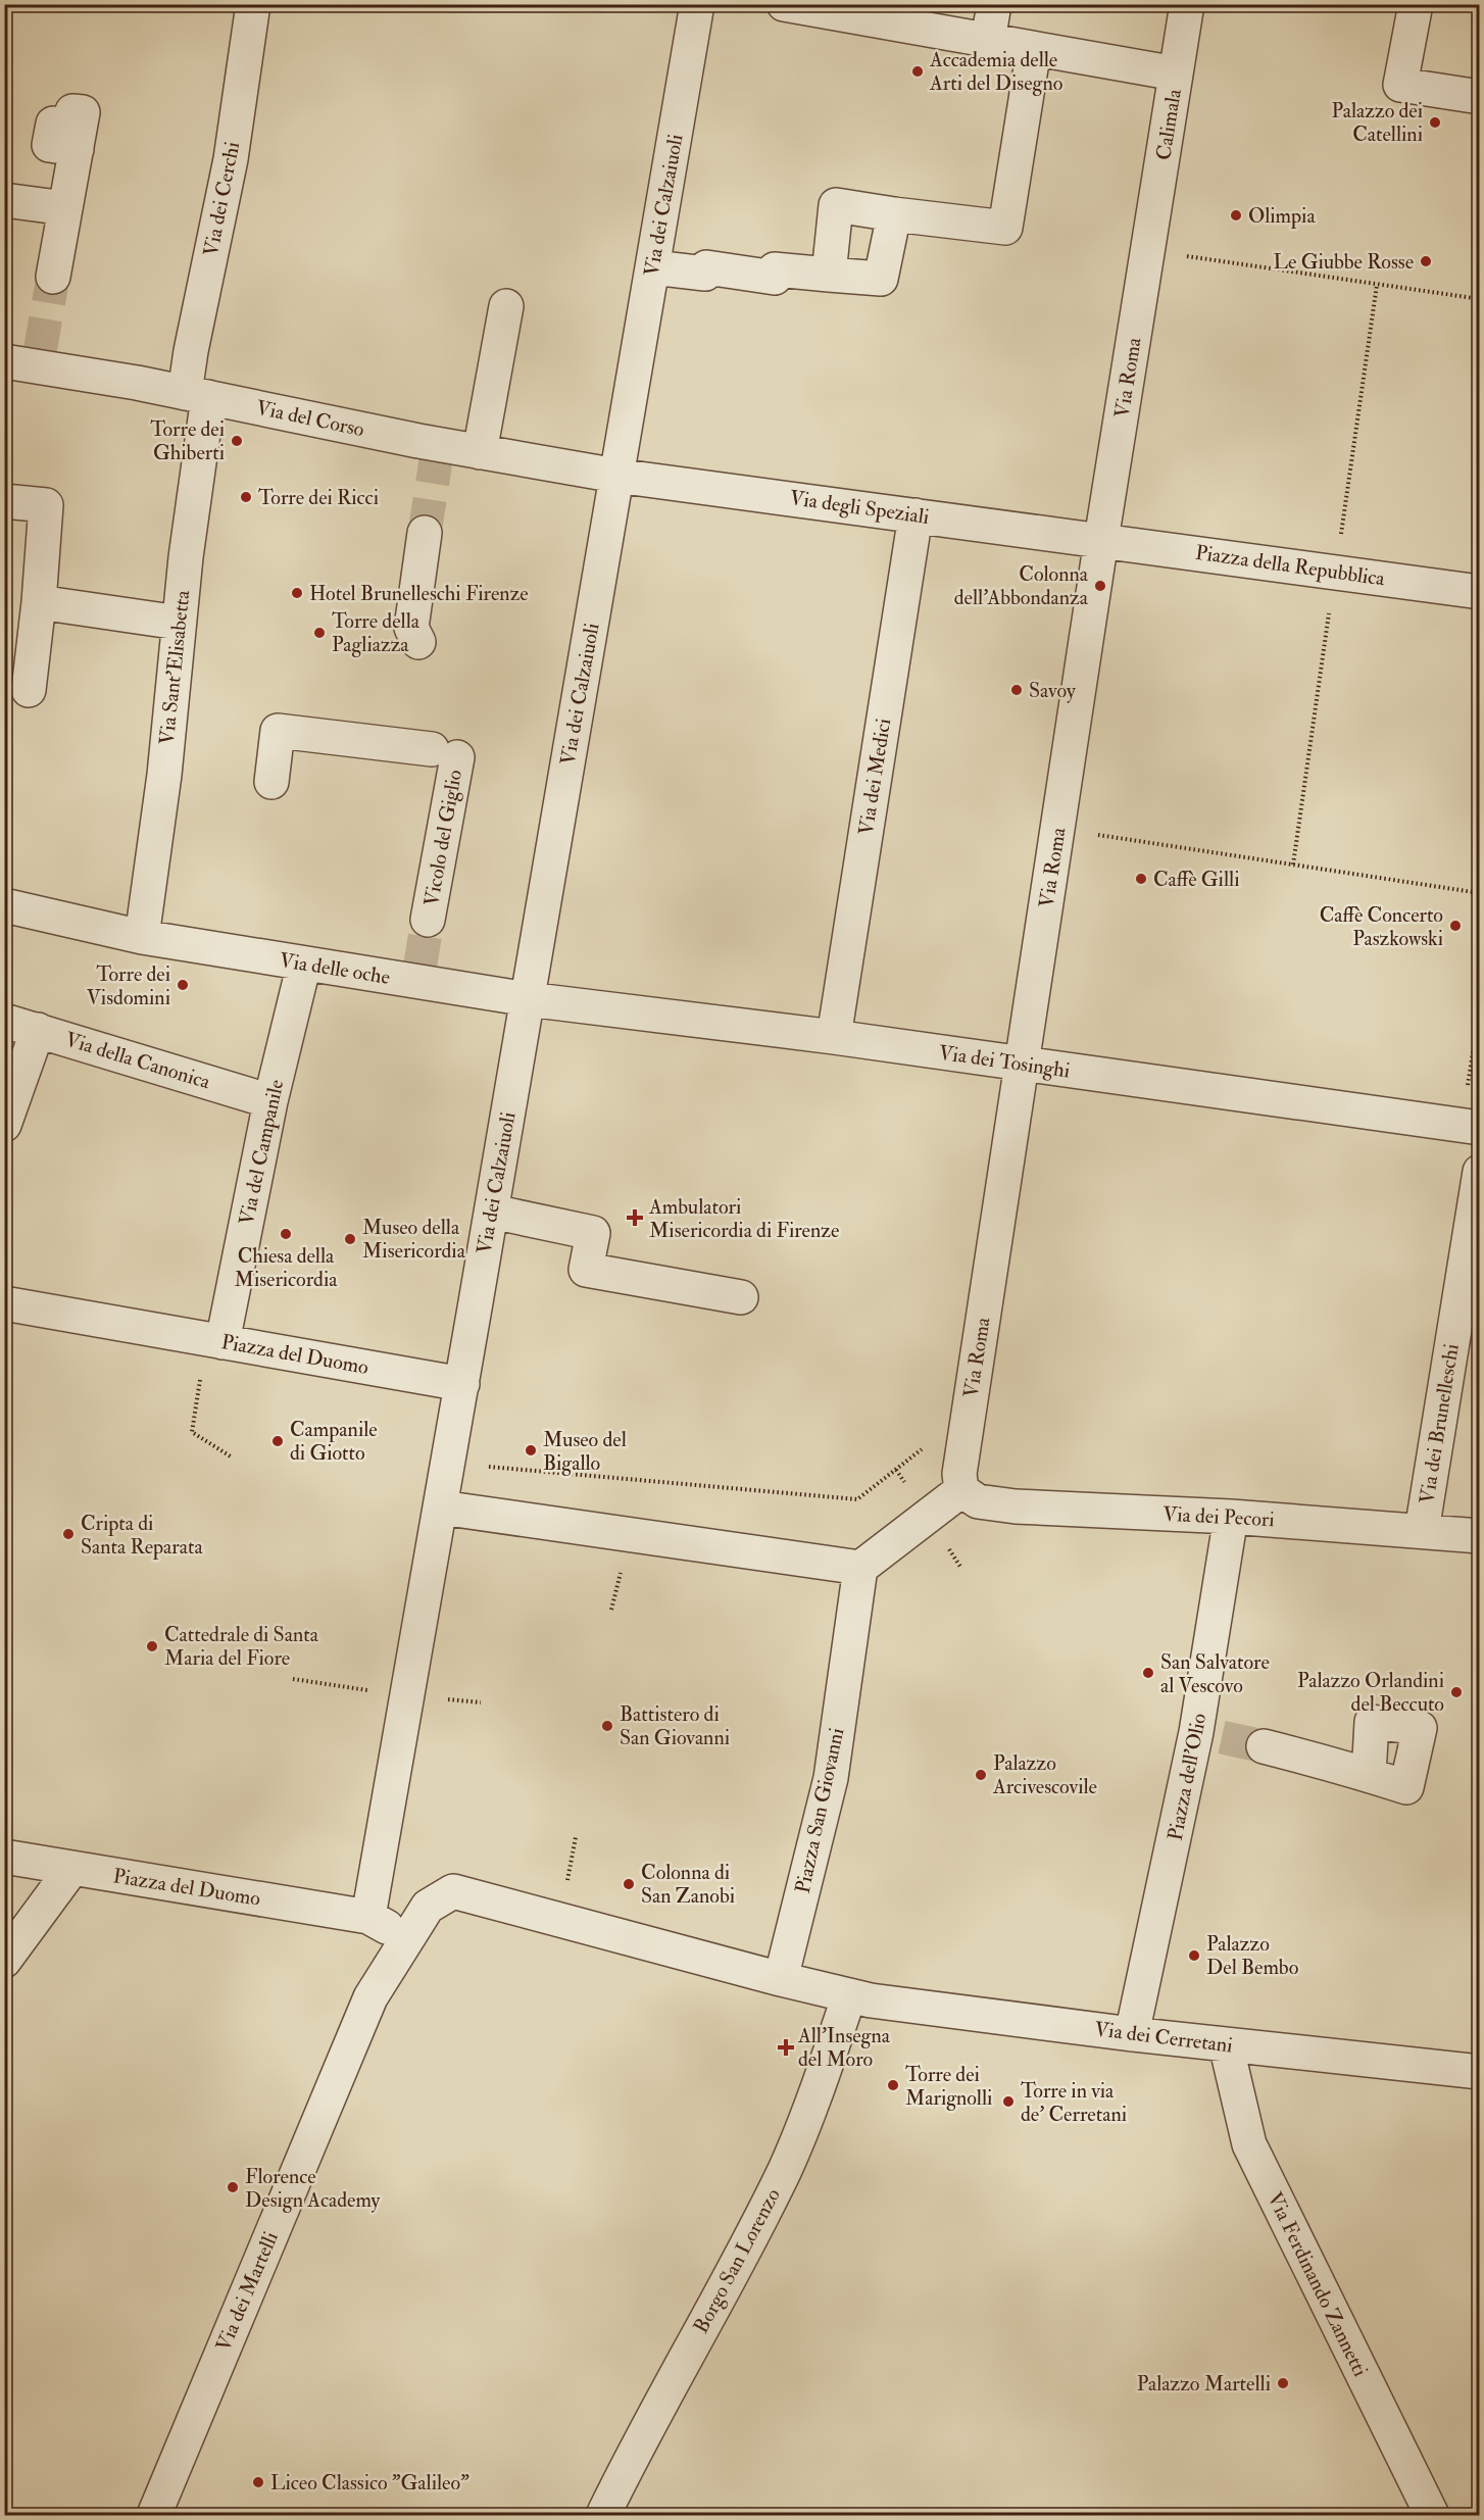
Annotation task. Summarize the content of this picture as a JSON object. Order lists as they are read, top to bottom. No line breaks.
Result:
{"streets":{"street":["Calimala","Via dei Cerchi","Via dei Calzaiuoli","Via Roma","Via del Corso","Via degli Speziali","Piazza della Repubblica","Via Sant'Elisabetta","Via dei Medici","Vicolo del Giglio","Via delle oche","Via della Canonica","Via dei Tosinghi","Via del Campanile","Piazza del Duomo","Via dei Brunelleschi","Via dei Pecori","Piazza dell'Olio","Piazza San Giovanni","Via dei Cerretani","Borgo San Lorenzo","Via Ferdinando Zannetti","Via dei Martelli"]},"crossings":[["Calimala","Via Roma"],["Via dei Cerchi","Via del Corso"],["Via dei Cerchi","Via Sant'Elisabetta"],["Via dei Calzaiuoli","Via del Corso"],["Via dei Calzaiuoli","Via degli Speziali"],["Via dei Calzaiuoli","Via delle oche"],["Via dei Calzaiuoli","Via dei Tosinghi"],["Via dei Calzaiuoli","Piazza del Duomo"],["Via Roma","Via degli Speziali"],["Via Roma","Piazza della Repubblica"],["Via Roma","Via dei Tosinghi"],["Via Roma","Via dei Pecori"],["Via del Corso","Via degli Speziali"],["Via del Corso","Via Sant'Elisabetta"],["Via degli Speziali","Piazza della Repubblica"],["Via degli Speziali","Via dei Medici"],["Via Sant'Elisabetta","Via delle oche"],["Via dei Medici","Via dei Tosinghi"],["Via delle oche","Via dei Tosinghi"],["Via delle oche","Via del Campanile"],["Via della Canonica","Via del Campanile"],["Via del Campanile","Piazza del Duomo"],["Piazza del Duomo","Via dei Martelli"],["Via dei Brunelleschi","Via dei Pecori"],["Via dei Pecori","Piazza dell'Olio"],["Piazza dell'Olio","Via dei Cerretani"],["Piazza San Giovanni","Via dei Martelli"],["Via dei Cerretani","Borgo San Lorenzo"],["Via dei Cerretani","Via Ferdinando Zannetti"]],"places":{"other":["Accademia delle Arti del Disegno","Palazzo dei Catellini","Olimpia","Le Giubbe Rosse","Torre dei Ghiberti","Torre dei Ricci","Colonna dell’Abbondanza","Hotel Brunelleschi Firenze","Torre della Pagliazza","Savoy","Caffè Gilli","Caffè Concerto Paszkowski","Torre dei Visdomini","Chiesa della Misericordia","Museo della Misericordia","Campanile di Giotto","Museo del Bigallo","Cripta di Santa Reparata","Cattedrale di Santa Maria del Fiore","San Salvatore al Vescovo","Palazzo Orlandini del Beccuto","Battistero di San Giovanni","Palazzo Arcivescovile","Colonna di San Zanobi","Palazzo Del Bembo","Torre dei Marignolli","Torre in via de' Cerretani","Florence Design Academy","Palazzo Martelli","Liceo Classico \"Galileo\""],"health":["Ambulatori Misericordia di Firenze","All'Insegna del Moro"]}}
